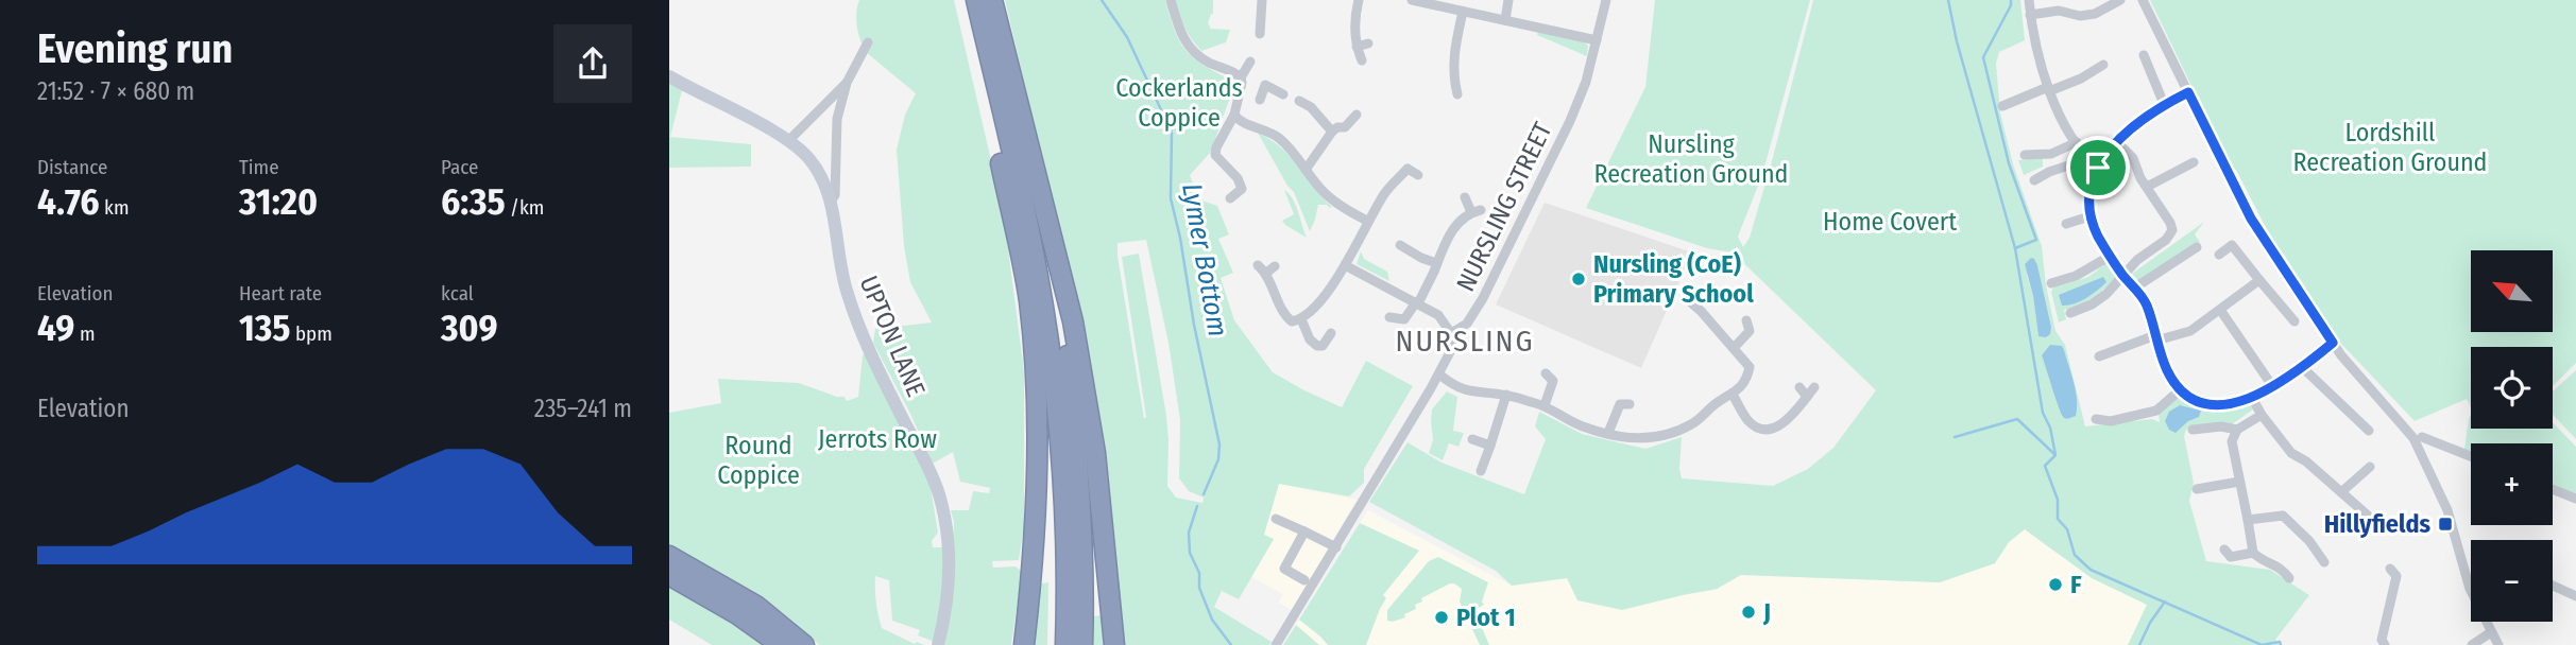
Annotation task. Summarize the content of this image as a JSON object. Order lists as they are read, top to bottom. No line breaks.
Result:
{"streets":{"street":["NURSLING STREET","UPTON LANE"]},"districts":["NURSLING"],"water":["Lymer Bottom"],"parks":["Cockerlands Coppice","Lordshill Recreation Ground","Nursling Recreation Ground","Home Covert","Jerrots Row","Round Coppice"],"places":{"other":["Nursling (CoE) Primary School","F","J","Plot 1"],"transit":["Hillyfields"]},"north":"top left","page":{"heading":["Evening run","21:52 · 7 × 680 m"],"stats":[["Distance","4.76 km"],["Time","31:20"],["Pace","6:35 /km"],["Elevation","49 m"],["Heart rate","135 bpm"],["kcal","309"]],"map_buttons":["+","−"],"chart":["Elevation","235–241 m"]}}
